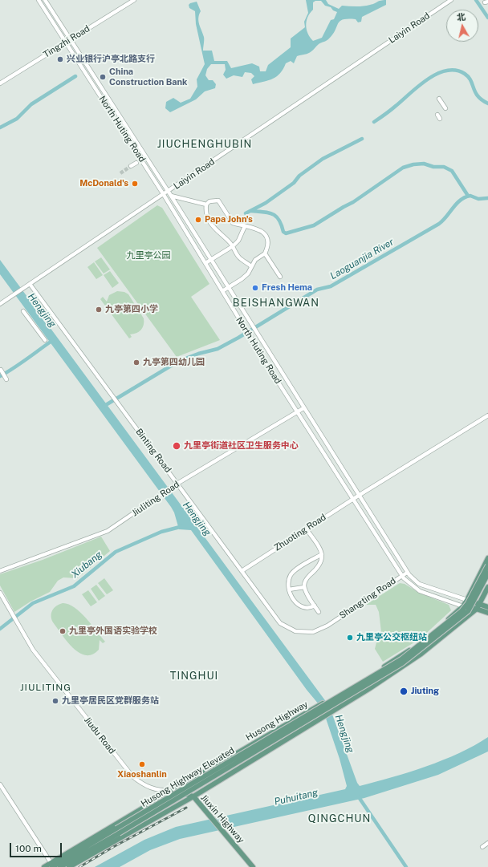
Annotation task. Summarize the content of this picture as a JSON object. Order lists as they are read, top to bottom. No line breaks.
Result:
{"streets":{"main road":["Husong Highway","Husong Highway Elevated","Jiuxin Highway"],"street":["Laiyin Road","Tingzhi Road","North Huting Road","Binting Road","Jiuliting Road","Zhuoting Road","Shangting Road","Jiudu Road"]},"crossings":[["Laiyin Road","North Huting Road"],["Laiyin Road","Binting Road"],["Tingzhi Road","North Huting Road"],["North Huting Road","Jiuliting Road"],["North Huting Road","Zhuoting Road"],["North Huting Road","Shangting Road"],["North Huting Road","Husong Highway"],["Binting Road","Jiuliting Road"],["Binting Road","Zhuoting Road"],["Binting Road","Shangting Road"],["Husong Highway","Jiudu Road"],["Husong Highway","Husong Highway Elevated"],["Husong Highway","Jiuxin Highway"],["Jiudu Road","Jiuxin Highway"]],"districts":["JIUCHENGHUBIN","BEISHANGWAN","TINGHUI","JIULITING","QINGCHUN"],"water":["Laoguanjia River","Hengjing","Xiubang","Puhuitang"],"parks":["九里亭公园"],"places":["兴业银行沪亭北路支行","China Construction Bank","McDonald's","Papa John's","Fresh Hema","九亭第四小学","九亭第四幼儿园","九里亭街道社区卫生服务中心","九里亭外国语实验学校","九里亭公交枢纽站","Jiuting","九里亭居民区党群服务站","Xiaoshanlin"],"scale_bar":"100 m","north":"top"}
